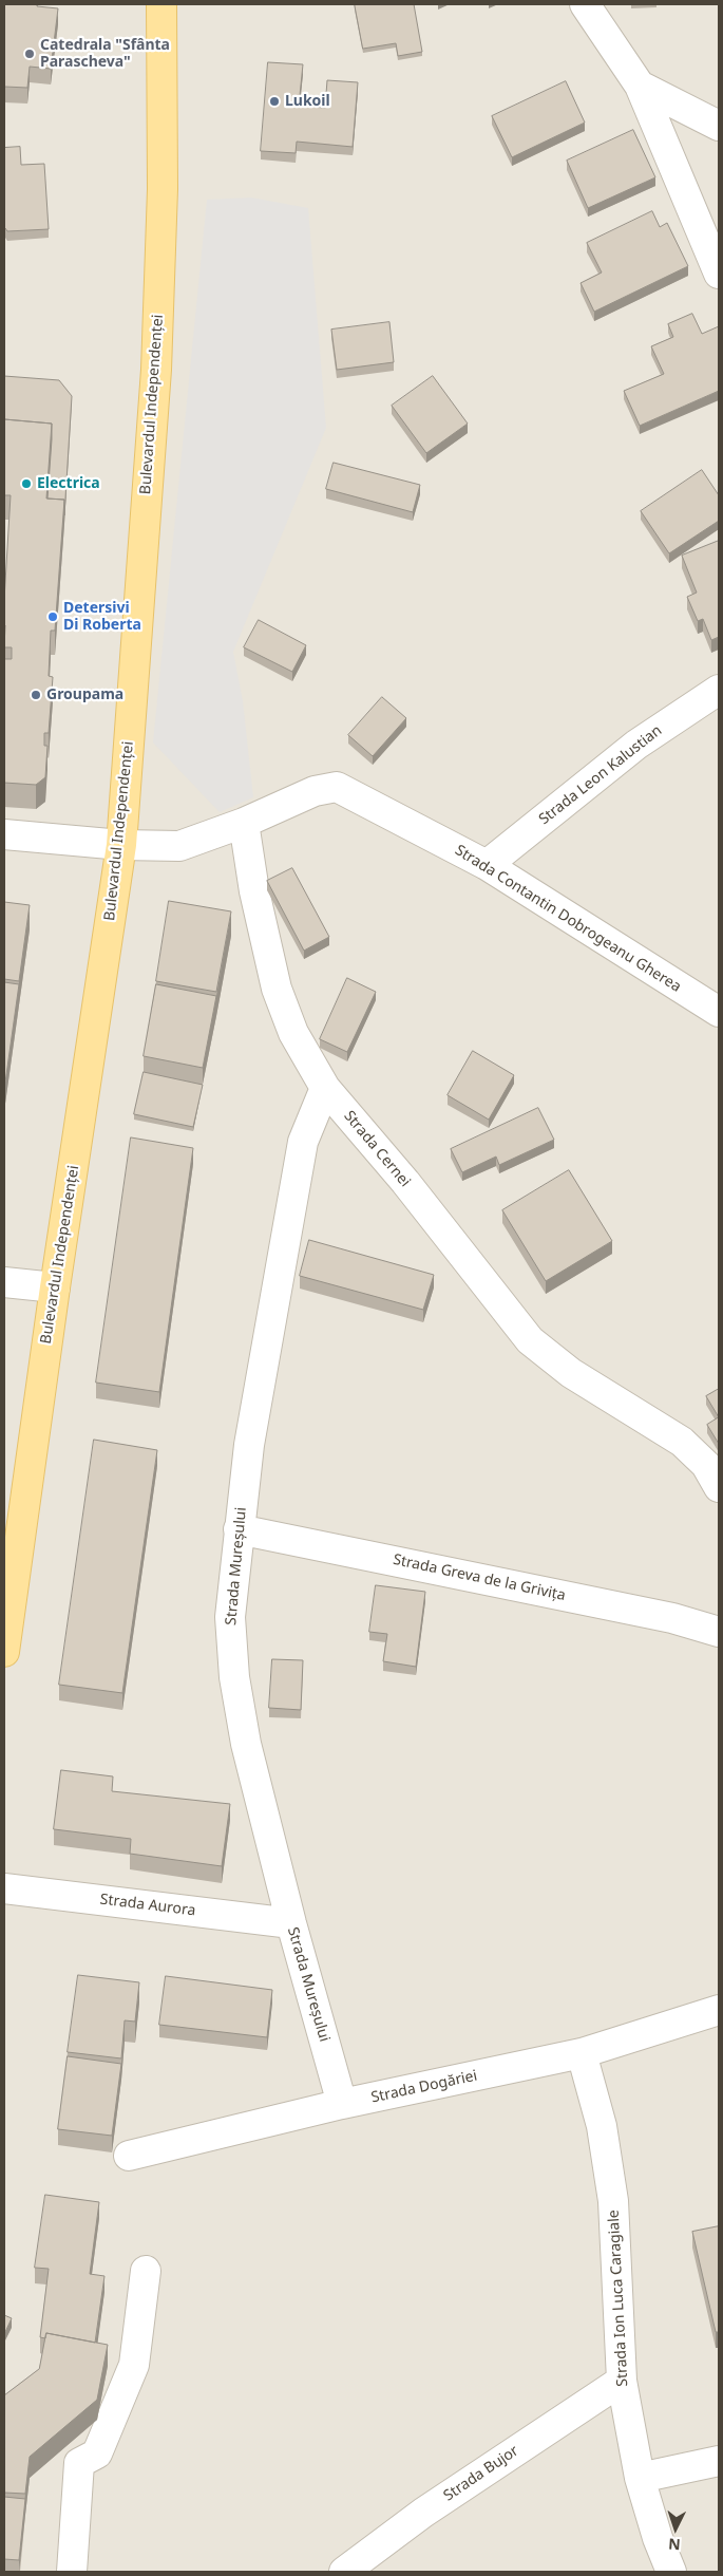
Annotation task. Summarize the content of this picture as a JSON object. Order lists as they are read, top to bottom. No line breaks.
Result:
{"streets":{"main road":["Bulevardul Independenței"],"street":["Strada Leon Kalustian","Strada Contantin Dobrogeanu Gherea","Strada Cernei","Strada Mureșului","Strada Greva de la Grivița","Strada Aurora","Strada Dogăriei","Strada Ion Luca Caragiale","Strada Bujor"]},"crossings":[["Strada Leon Kalustian","Strada Contantin Dobrogeanu Gherea"],["Strada Contantin Dobrogeanu Gherea","Strada Cernei"],["Strada Cernei","Strada Mureșului"],["Strada Mureșului","Strada Greva de la Grivița"],["Strada Mureșului","Strada Aurora"],["Strada Mureșului","Strada Dogăriei"],["Strada Dogăriei","Strada Ion Luca Caragiale"],["Strada Ion Luca Caragiale","Strada Bujor"]],"places":["Catedrala \"Sfânta Parascheva\"","Lukoil","Electrica","Detersivi Di Roberta","Groupama"],"north":"bottom"}
